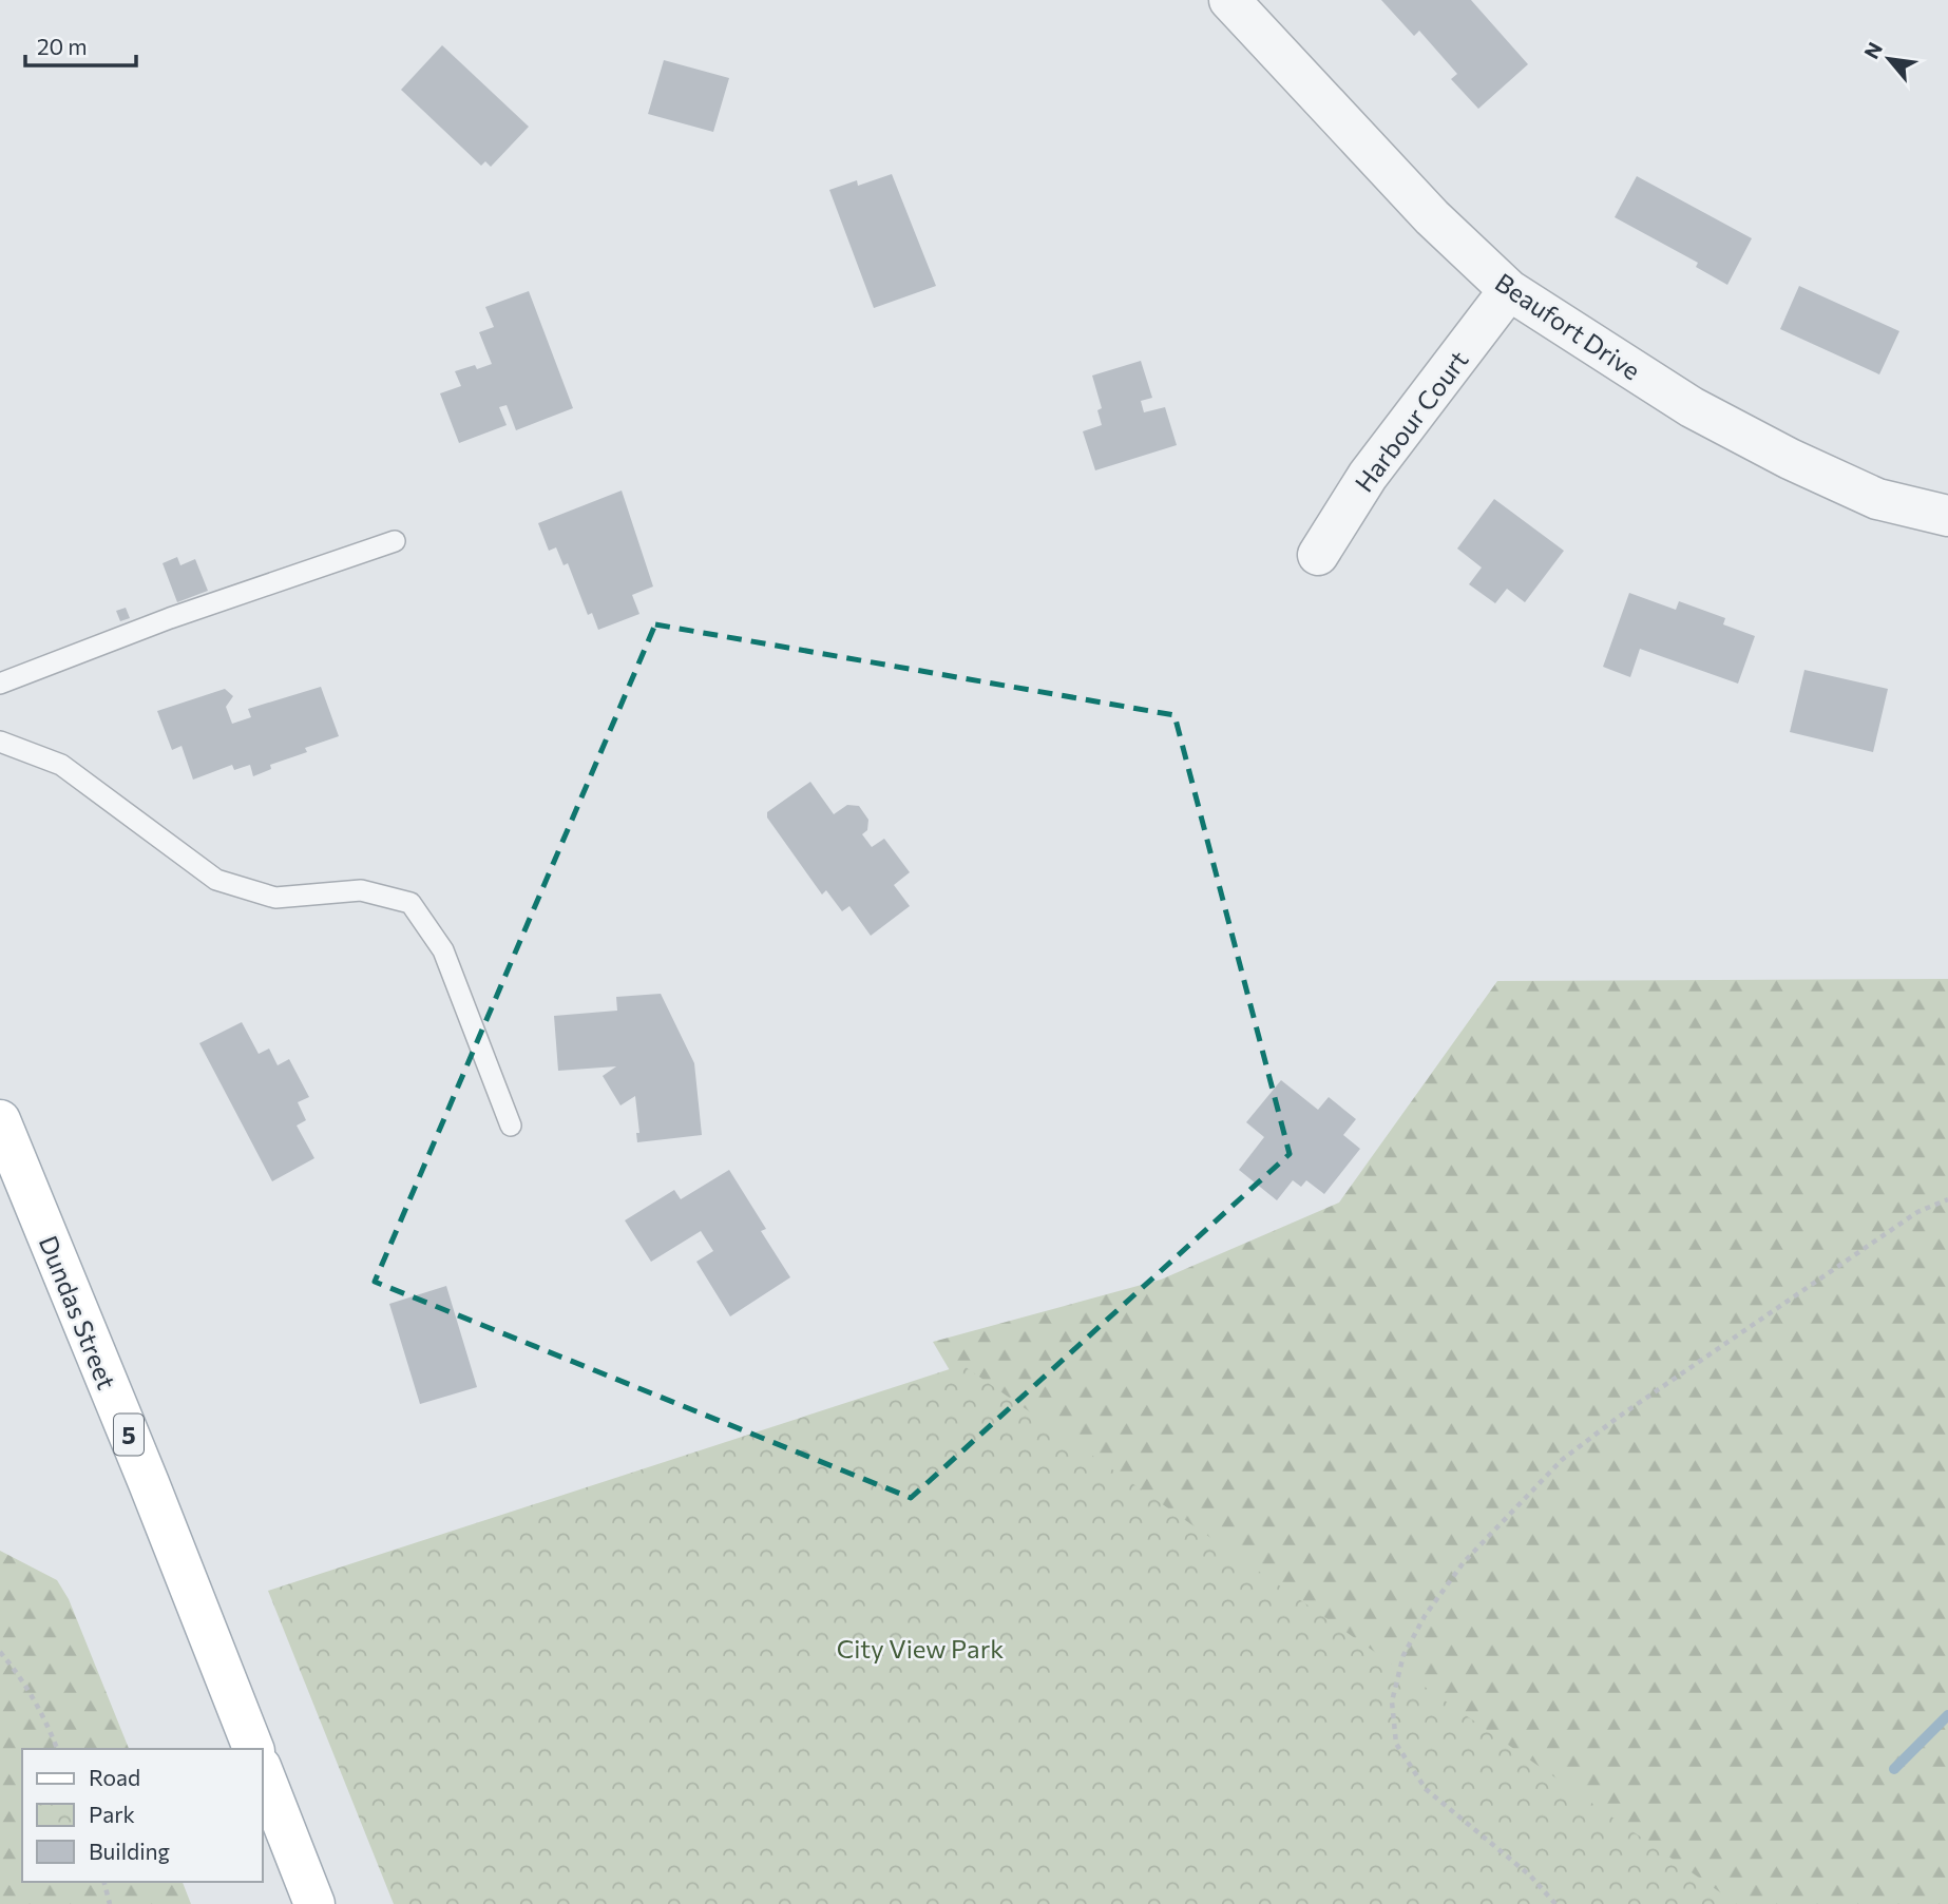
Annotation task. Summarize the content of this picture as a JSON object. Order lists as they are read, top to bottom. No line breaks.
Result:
{"streets":{"main road":["Dundas Street","5"],"street":["Beaufort Drive","Harbour Court"]},"crossings":[["Beaufort Drive","Harbour Court"]],"parks":["City View Park"],"legend":["Road","Park","Building"],"scale_bar":"20 m","north":"top left"}
